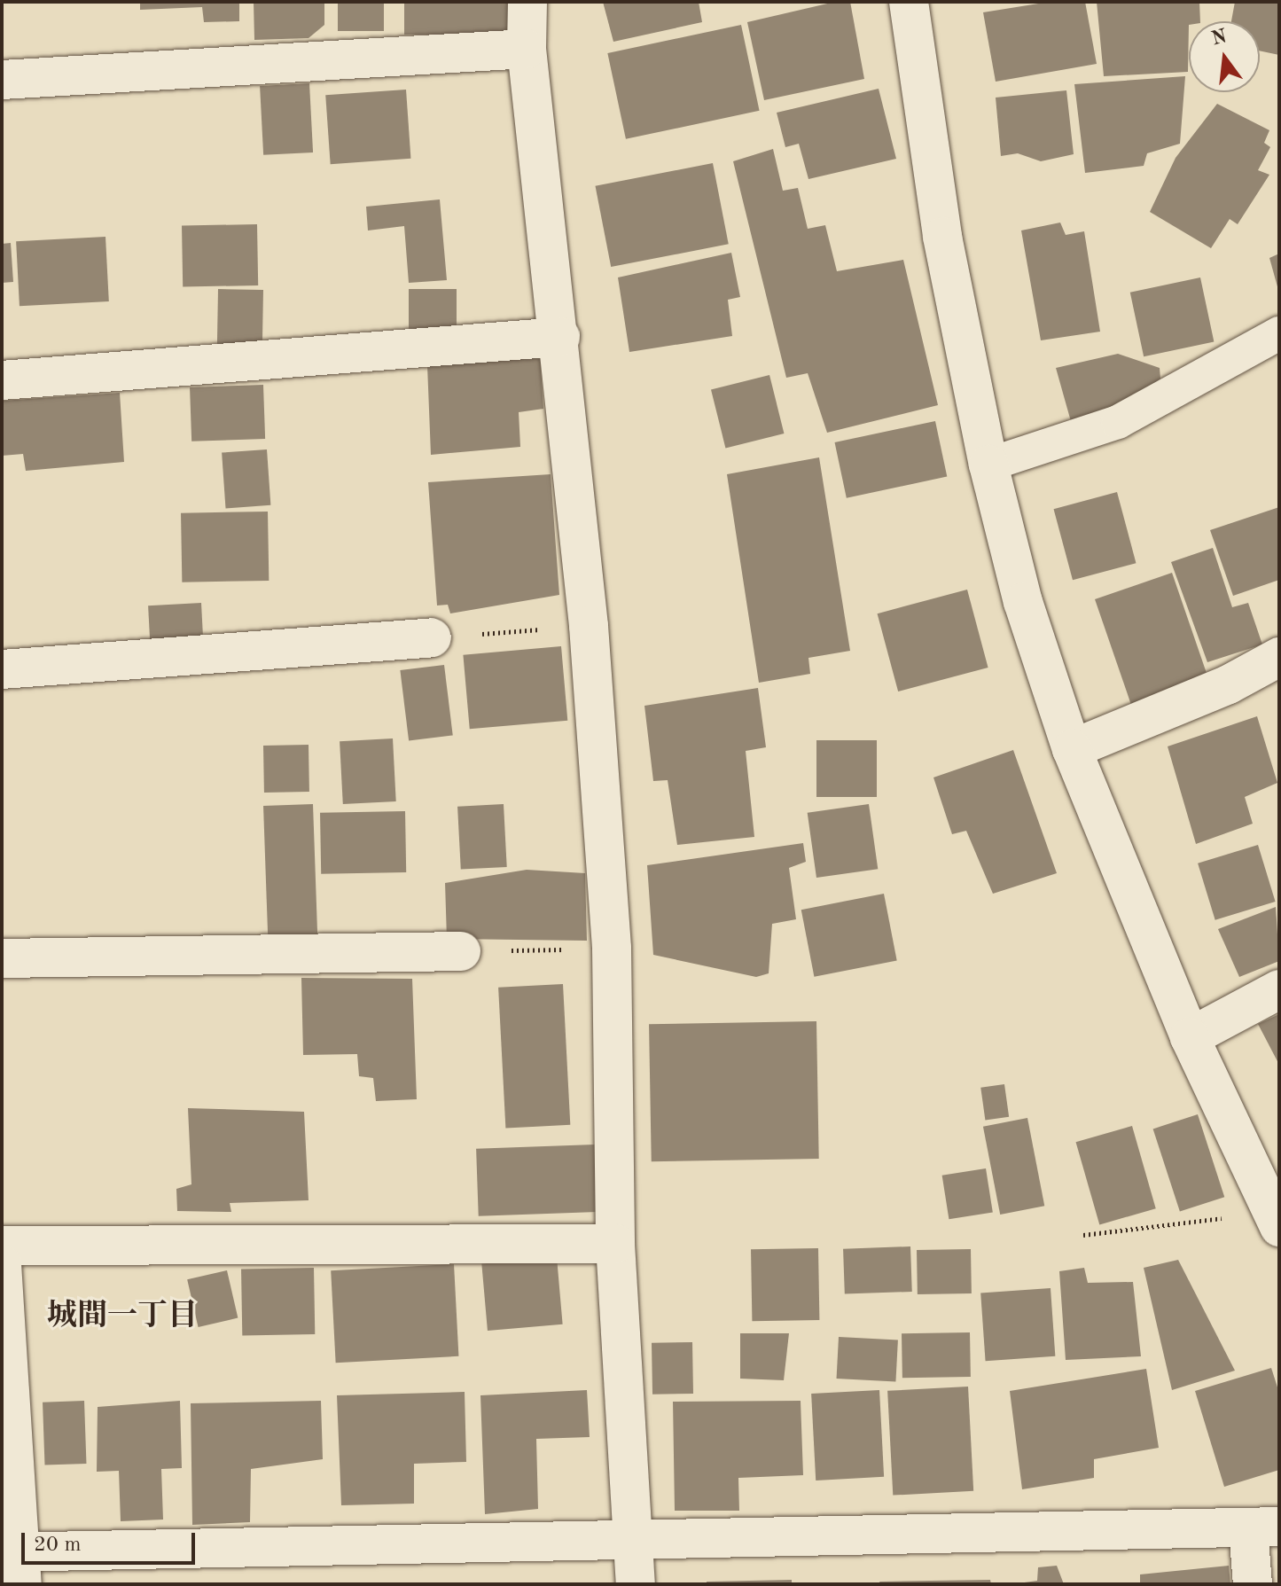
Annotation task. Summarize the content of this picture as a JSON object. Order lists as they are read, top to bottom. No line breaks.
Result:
{"districts":["城間一丁目"],"scale_bar":"20 m","north":"top"}
